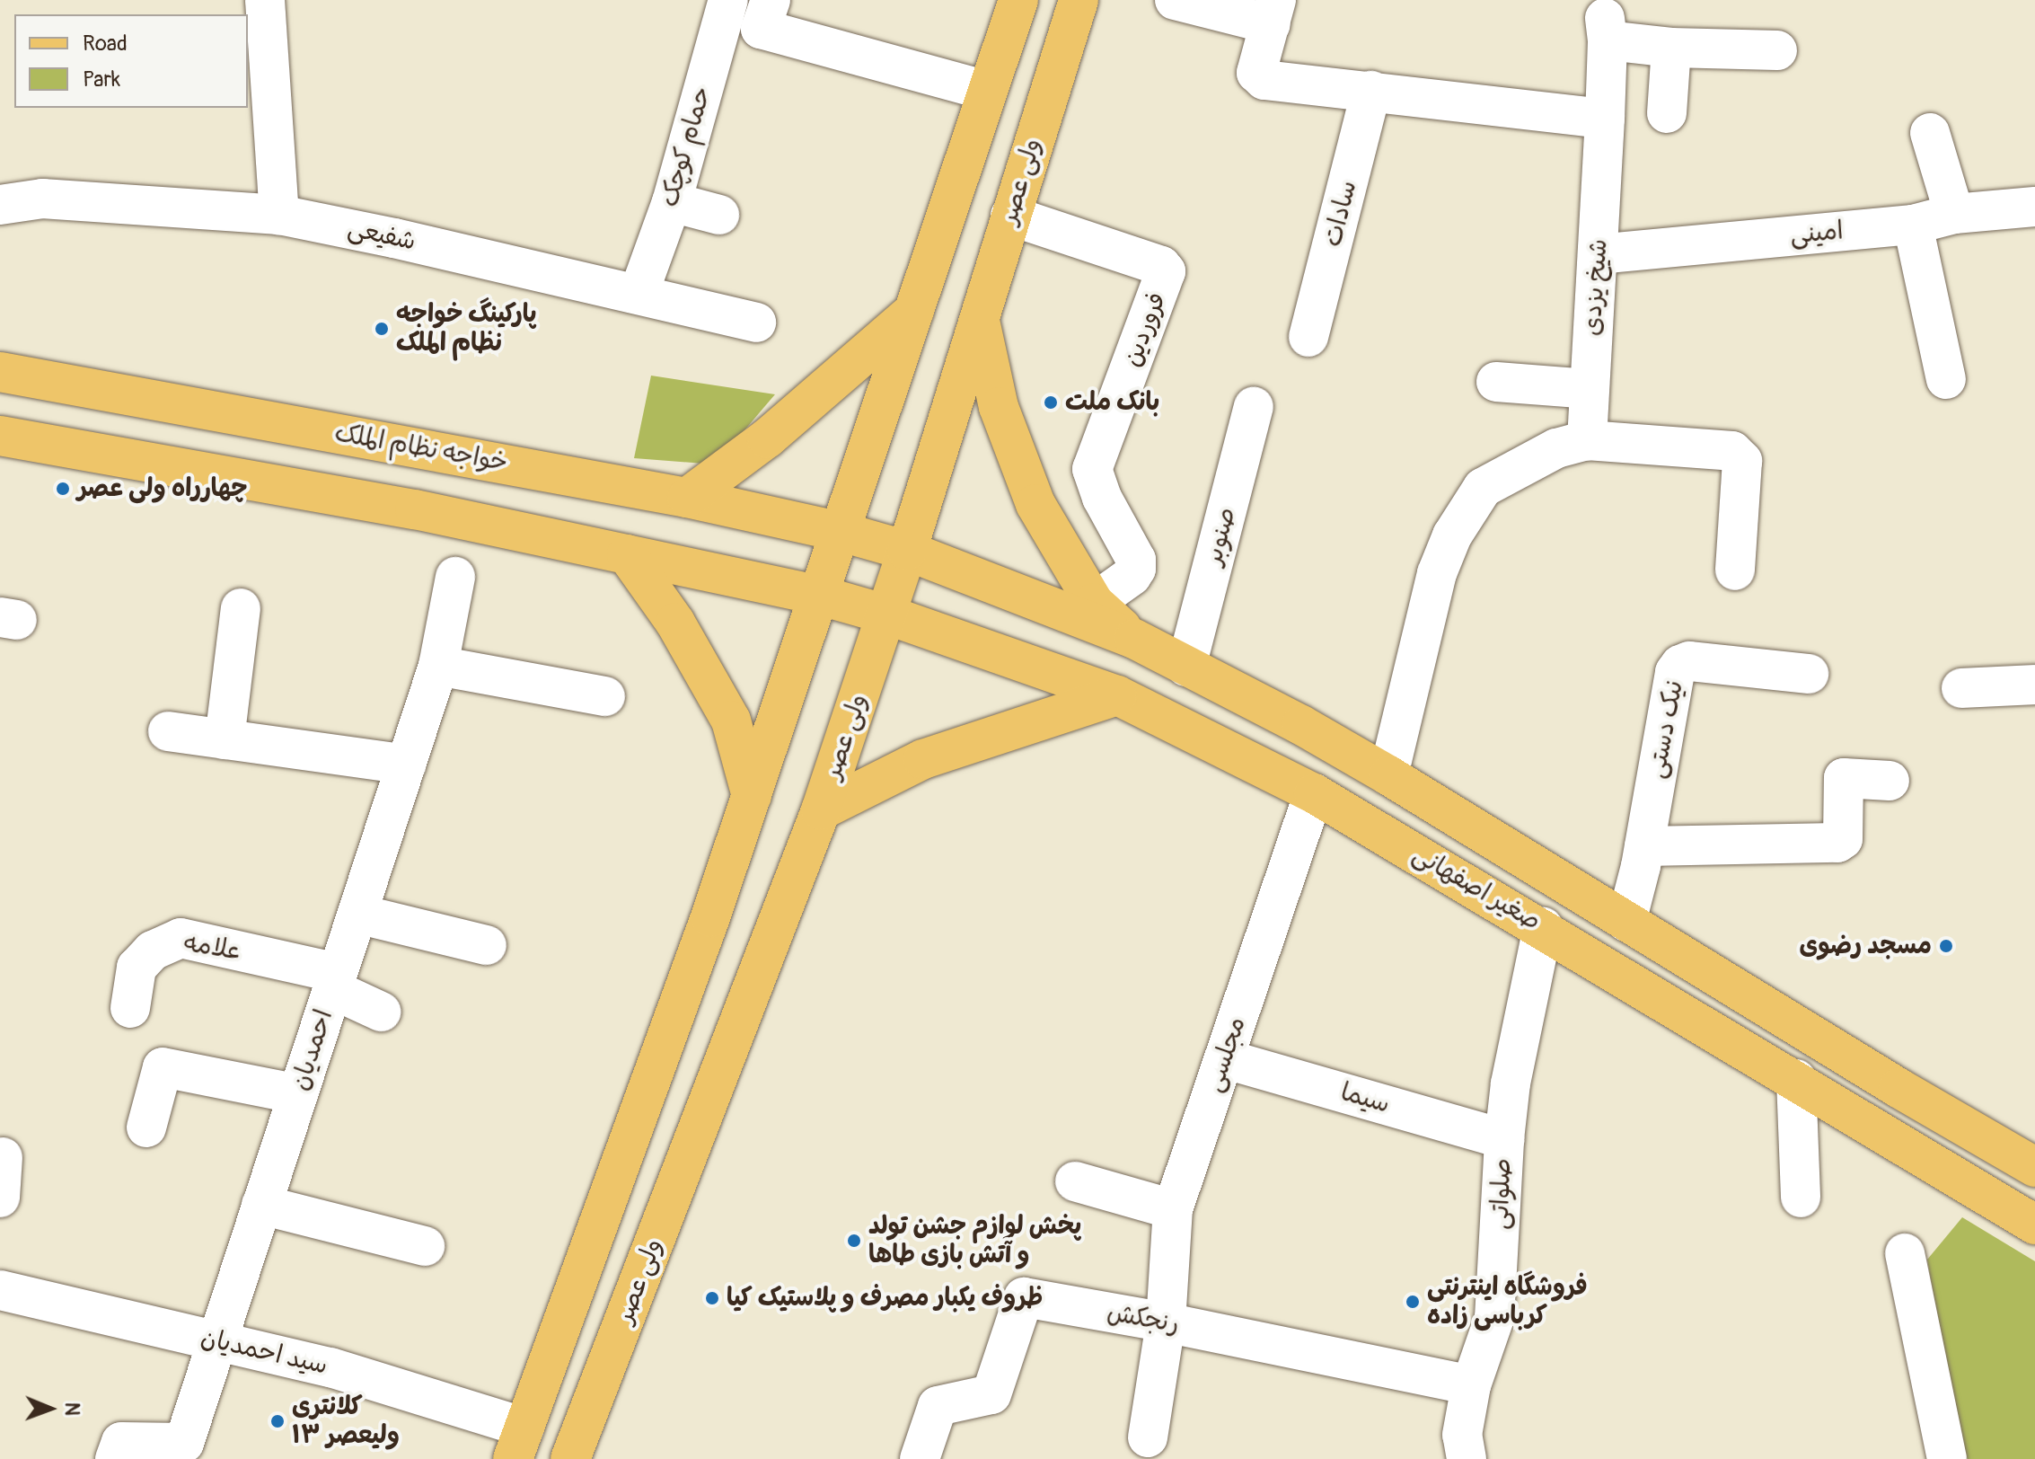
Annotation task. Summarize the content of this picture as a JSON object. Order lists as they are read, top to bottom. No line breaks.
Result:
{"streets":{"main road":["ولی عصر","خواجه نظام الملک","صغیر اصفهانی"],"street":["حمام کوچک","سادات","امینی","شفیعی","شیخ یزدی","فروردین","صنوبر","نیک دستی","علامه","احمدیان","مجلسی","سیما","صلواتی","رنجکش","سید احمدیان"]},"crossings":[["حمام کوچک","شفیعی"],["ولی عصر","فروردین"],["ولی عصر","خواجه نظام الملک"],["ولی عصر","صغیر اصفهانی"],["امینی","شیخ یزدی"],["خواجه نظام الملک","صغیر اصفهانی"],["صنوبر","صغیر اصفهانی"],["نیک دستی","صغیر اصفهانی"],["صغیر اصفهانی","مجلسی"],["صغیر اصفهانی","صلواتی"],["علامه","احمدیان"],["احمدیان","سید احمدیان"],["مجلسی","سیما"],["مجلسی","رنجکش"],["سیما","صلواتی"],["صلواتی","رنجکش"]],"places":["پارکینگ خواجه نظام الملک","بانک ملت","چهارراه ولی عصر","مسجد رضوی","پخش لوازم جشن تولد و آتش بازی طاها","ظروف یکبار مصرف و پلاستیک کیا","فروشگاه اینترنتی کرباسی زاده","کلانتری ۱۳ ولیعصر"],"legend":["Road","Park"],"north":"right"}
